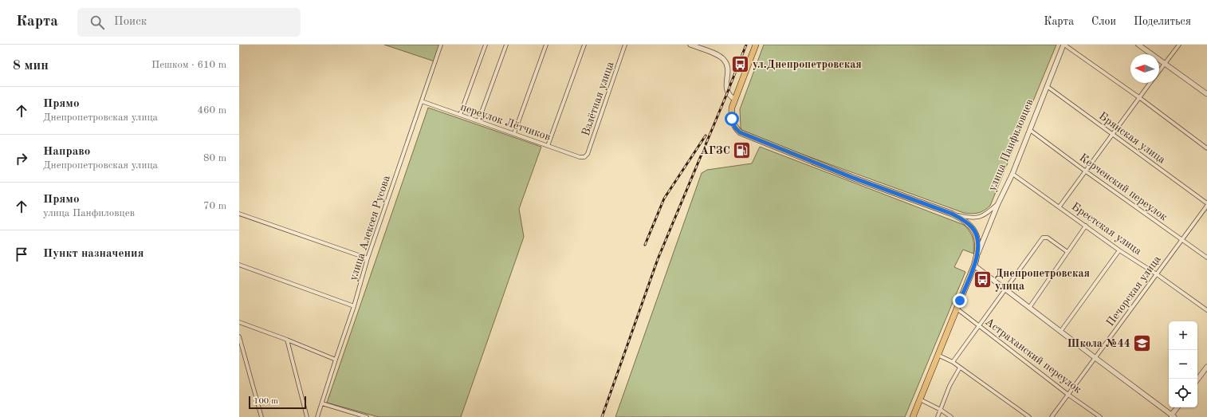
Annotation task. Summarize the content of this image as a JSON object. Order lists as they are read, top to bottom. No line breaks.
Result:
{"streets":{"street":["Взлётная улица","переулок Лётчиков","Брянская улица","улица Панфиловцев","Керченский переулок","улица Алексея Русова","Брестская улица","Печорская улица","Астраханский переулок"]},"crossings":[["Взлётная улица","переулок Лётчиков"],["переулок Лётчиков","улица Алексея Русова"],["Брянская улица","улица Панфиловцев"],["улица Панфиловцев","Керченский переулок"],["улица Панфиловцев","Брестская улица"],["Керченский переулок","Печорская улица"],["Брестская улица","Печорская улица"],["Печорская улица","Астраханский переулок"]],"places":{"bus stop":["ул.Днепропетровская","Днепропетровская улица"],"fuel station":["АГЗС"],"school or university":["Школа №44"]},"scale_bar":"100 m","north":"left","page":{"header":"Карта","search":"Поиск","nav":["Карта","Слои","Поделиться"],"heading":["8 мин","Пешком · 610 m"],"list":[["Прямо","Днепропетровская улица","460 m"],["Направо","Днепропетровская улица","80 m"],["Прямо","улица Панфиловцев","70 m"],"Пункт назначения"],"map_buttons":["+","−"],"scale":"100 m"}}
